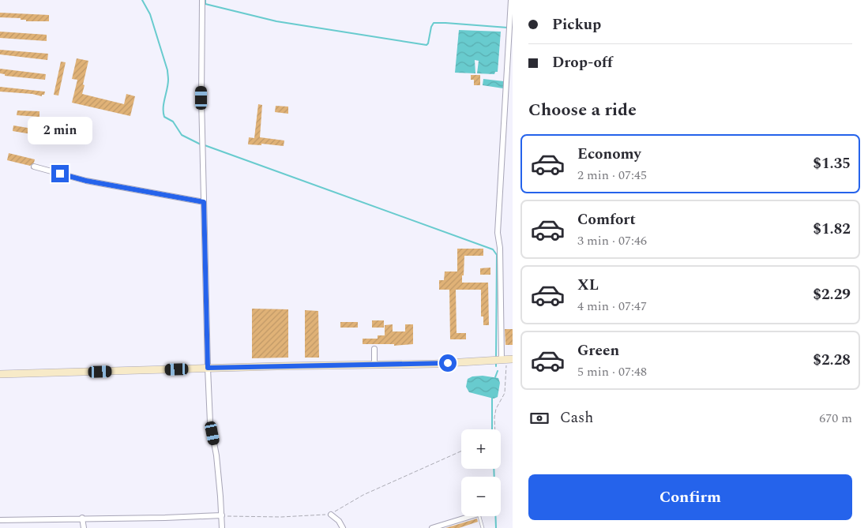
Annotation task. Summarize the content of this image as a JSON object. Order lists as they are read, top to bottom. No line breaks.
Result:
{"page":{"banner":["Pickup","Drop-off"],"heading":"Choose a ride","bubble":"2 min","list":[{"name":"Economy","note":"2 min · 07:45","value":"$1.35"},{"name":"Comfort","note":"3 min · 07:46","value":"$1.82"},{"name":"XL","note":"4 min · 07:47","value":"$2.29"},{"name":"Green","note":"5 min · 07:48","value":"$2.28"}],"pay":["Cash","670 m"],"map_buttons":["+","−"],"buttons":"Confirm"}}
